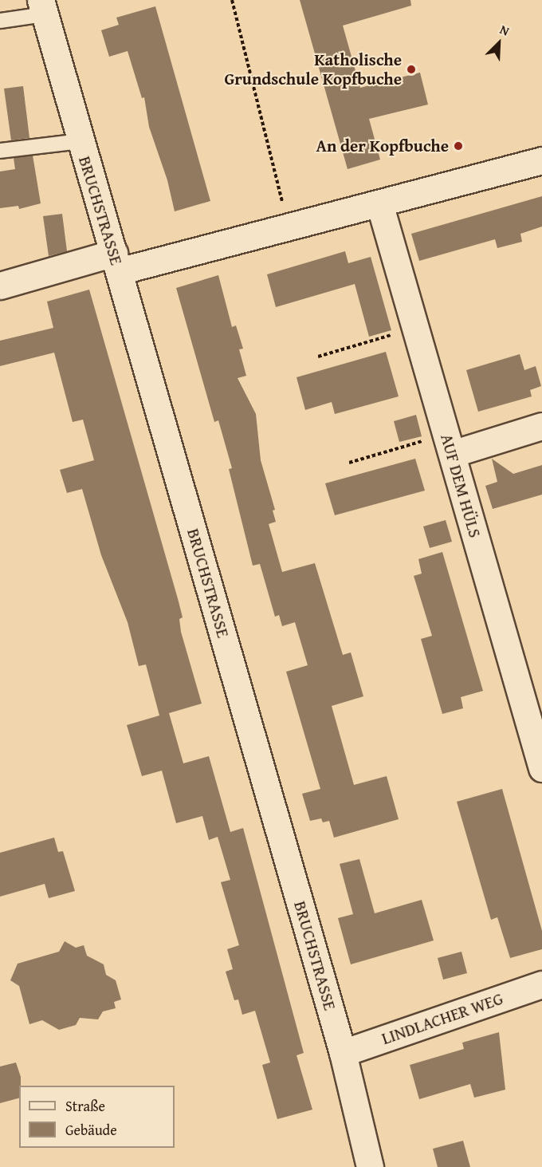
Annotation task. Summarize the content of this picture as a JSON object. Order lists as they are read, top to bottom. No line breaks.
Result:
{"streets":{"street":["BRUCHSTRASSE","AUF DEM HÜLS","LINDLACHER WEG"]},"crossings":[["BRUCHSTRASSE","LINDLACHER WEG"]],"places":["Katholische Grundschule Kopfbuche","An der Kopfbuche"],"legend":["Straße","Gebäude"],"north":"top right"}
